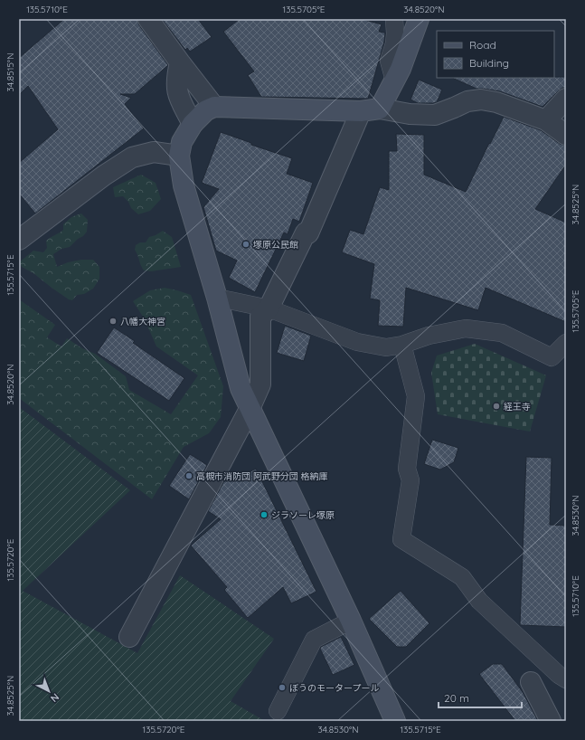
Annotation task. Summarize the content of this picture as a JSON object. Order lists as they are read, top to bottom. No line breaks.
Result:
{"places":["塚原公民館","八幡大神宮","経王寺","高槻市消防団 阿武野分団 格納庫","ジラソーレ塚原","ぼうのモータープール"],"legend":["Road","Building"],"scale_bar":"20 m","north":"bottom right","coordinates":["135.5710°E","135.5705°E","34.8520°N","34.8515°N","34.8525°N","135.5715°E","34.8530°N","135.5720°E"]}
